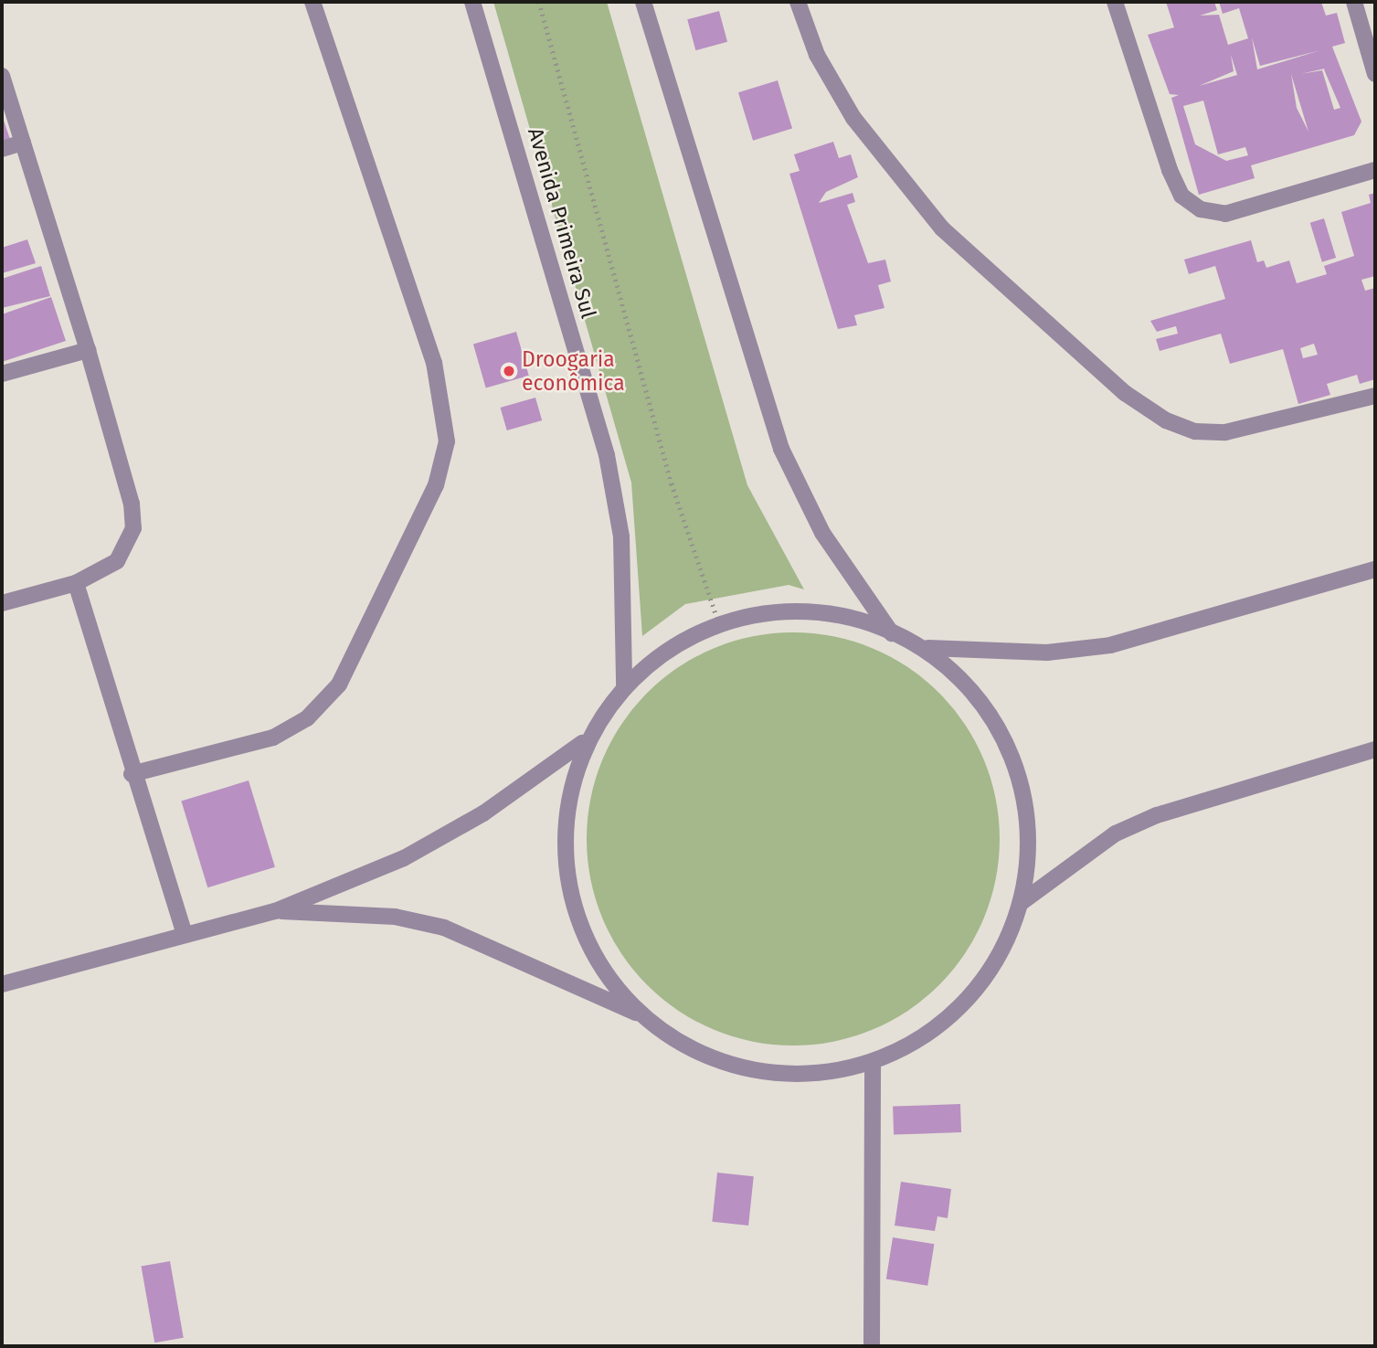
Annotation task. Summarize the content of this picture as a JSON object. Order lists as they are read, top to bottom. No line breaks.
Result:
{"streets":{"street":["Avenida Primeira Sul"]},"places":["Droogaria econômica"]}
